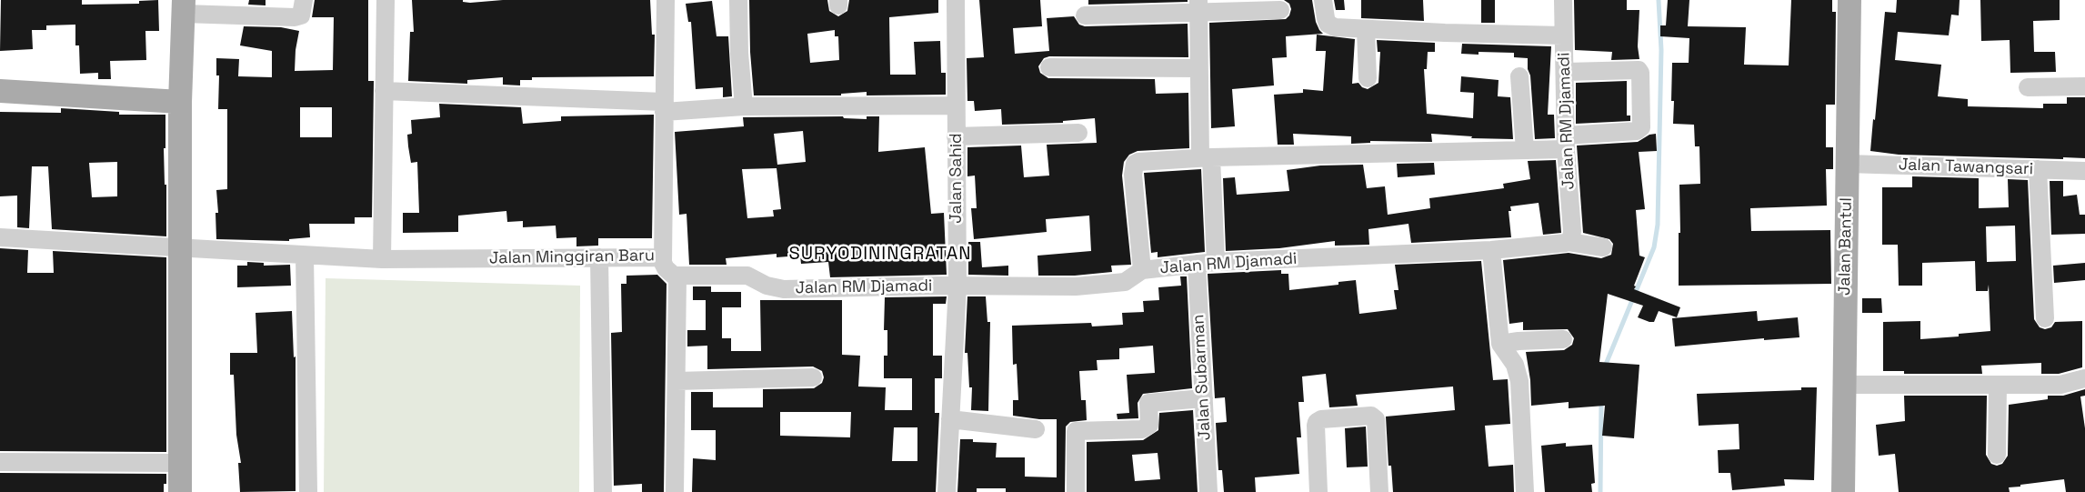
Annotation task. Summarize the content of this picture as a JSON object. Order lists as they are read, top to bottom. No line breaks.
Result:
{"streets":{"main road":["Jalan Bantul"],"street":["Jalan RM Djamadi","Jalan Tawangsari","Jalan Sahid","Jalan Minggiran Baru","Jalan Subarman"]},"crossings":[["Jalan RM Djamadi","Jalan Sahid"],["Jalan RM Djamadi","Jalan Subarman"],["Jalan Tawangsari","Jalan Bantul"]],"districts":["SURYODININGRATAN"]}
